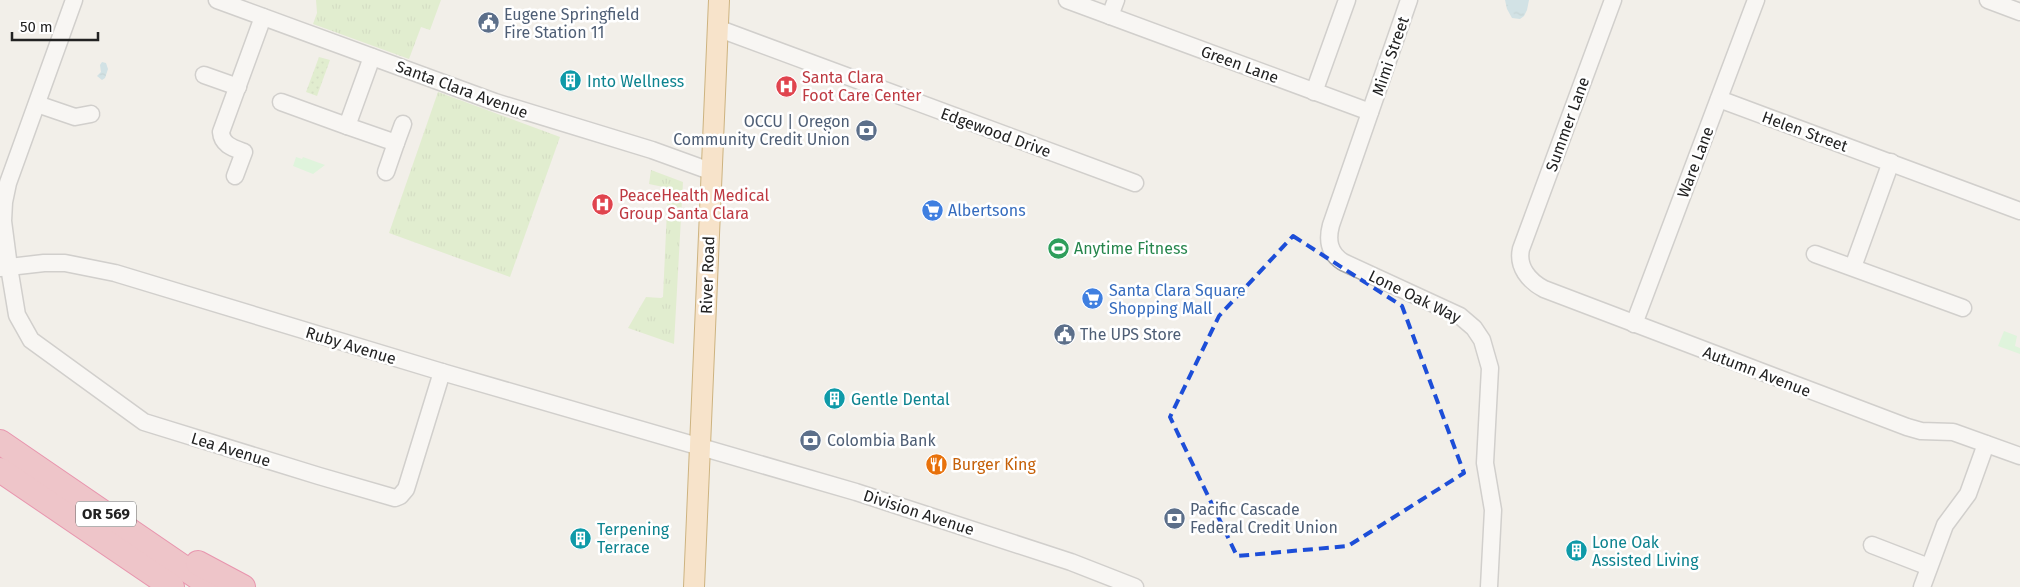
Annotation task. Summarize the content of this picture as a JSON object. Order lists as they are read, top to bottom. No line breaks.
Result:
{"streets":{"highway":["OR 569"],"main road":["River Road"],"street":["Mimi Street","Green Lane","Santa Clara Avenue","Summer Lane","Helen Street","Edgewood Drive","Ware Lane","Lone Oak Way","Ruby Avenue","Autumn Avenue","Lea Avenue","Division Avenue"]},"crossings":[["Mimi Street","Green Lane"],["Mimi Street","Lone Oak Way"],["Green Lane","Lone Oak Way"],["Santa Clara Avenue","River Road"],["Summer Lane","Autumn Avenue"],["Helen Street","Ware Lane"],["Edgewood Drive","River Road"],["Ware Lane","Autumn Avenue"],["River Road","Ruby Avenue"],["River Road","Division Avenue"],["Ruby Avenue","Lea Avenue"],["Ruby Avenue","Division Avenue"]],"places":{"public building":["Eugene Springfield Fire Station 11","The UPS Store"],"building":["Into Wellness","Gentle Dental","Terpening Terrace","Lone Oak Assisted Living"],"hospital":["Santa Clara Foot Care Center","PeaceHealth Medical Group Santa Clara"],"bank":["OCCU | Oregon Community Credit Union","Colombia Bank","Pacific Cascade Federal Credit Union"],"supermarket":["Albertsons","Santa Clara Square Shopping Mall"],"sports":["Anytime Fitness"],"restaurant":["Burger King"]},"scale_bar":"50 m"}
